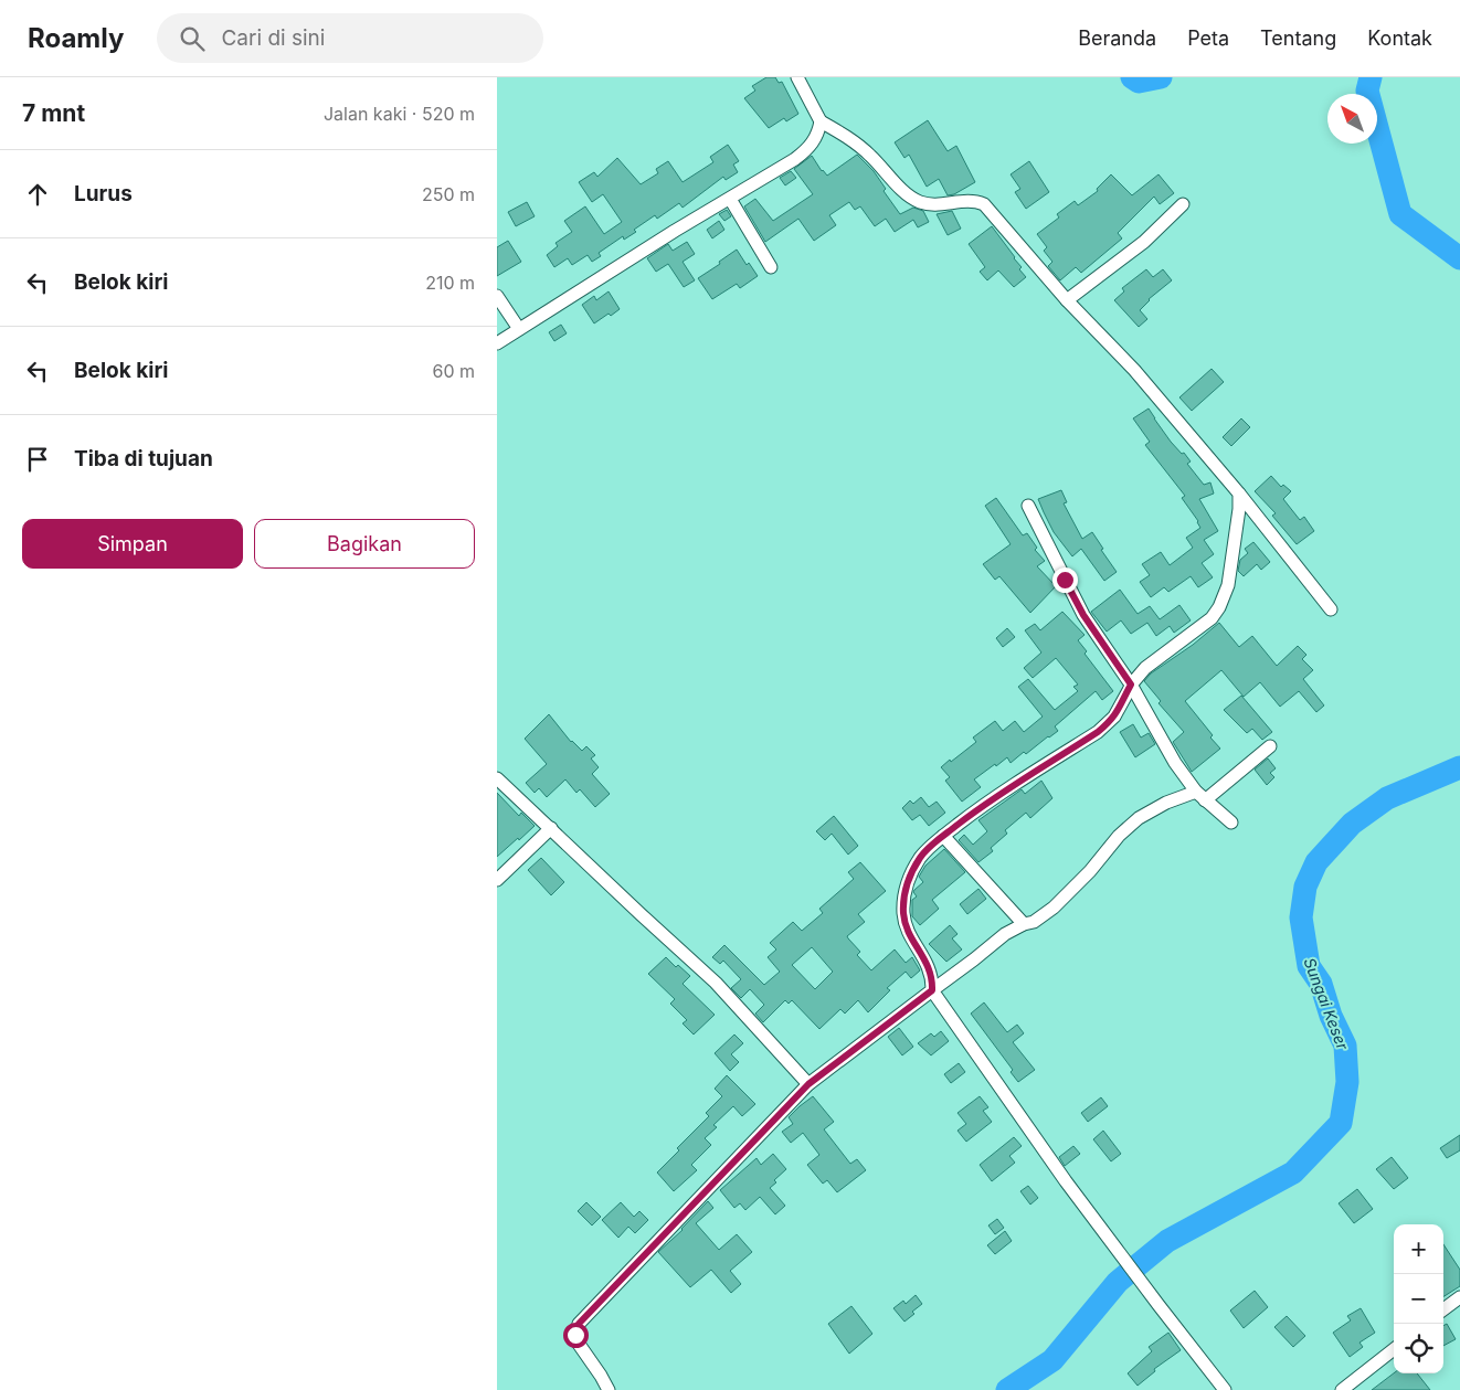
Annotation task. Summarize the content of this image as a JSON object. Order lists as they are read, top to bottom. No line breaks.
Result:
{"water":["Sungai Keser"],"north":"top left","page":{"header":"Roamly","search":"Cari di sini","nav":["Beranda","Peta","Tentang","Kontak"],"heading":["7 mnt","Jalan kaki · 520 m"],"list":[["Lurus","250 m"],["Belok kiri","210 m"],["Belok kiri","60 m"],"Tiba di tujuan"],"buttons":["Simpan","Bagikan"],"map_buttons":["+","−"]}}
